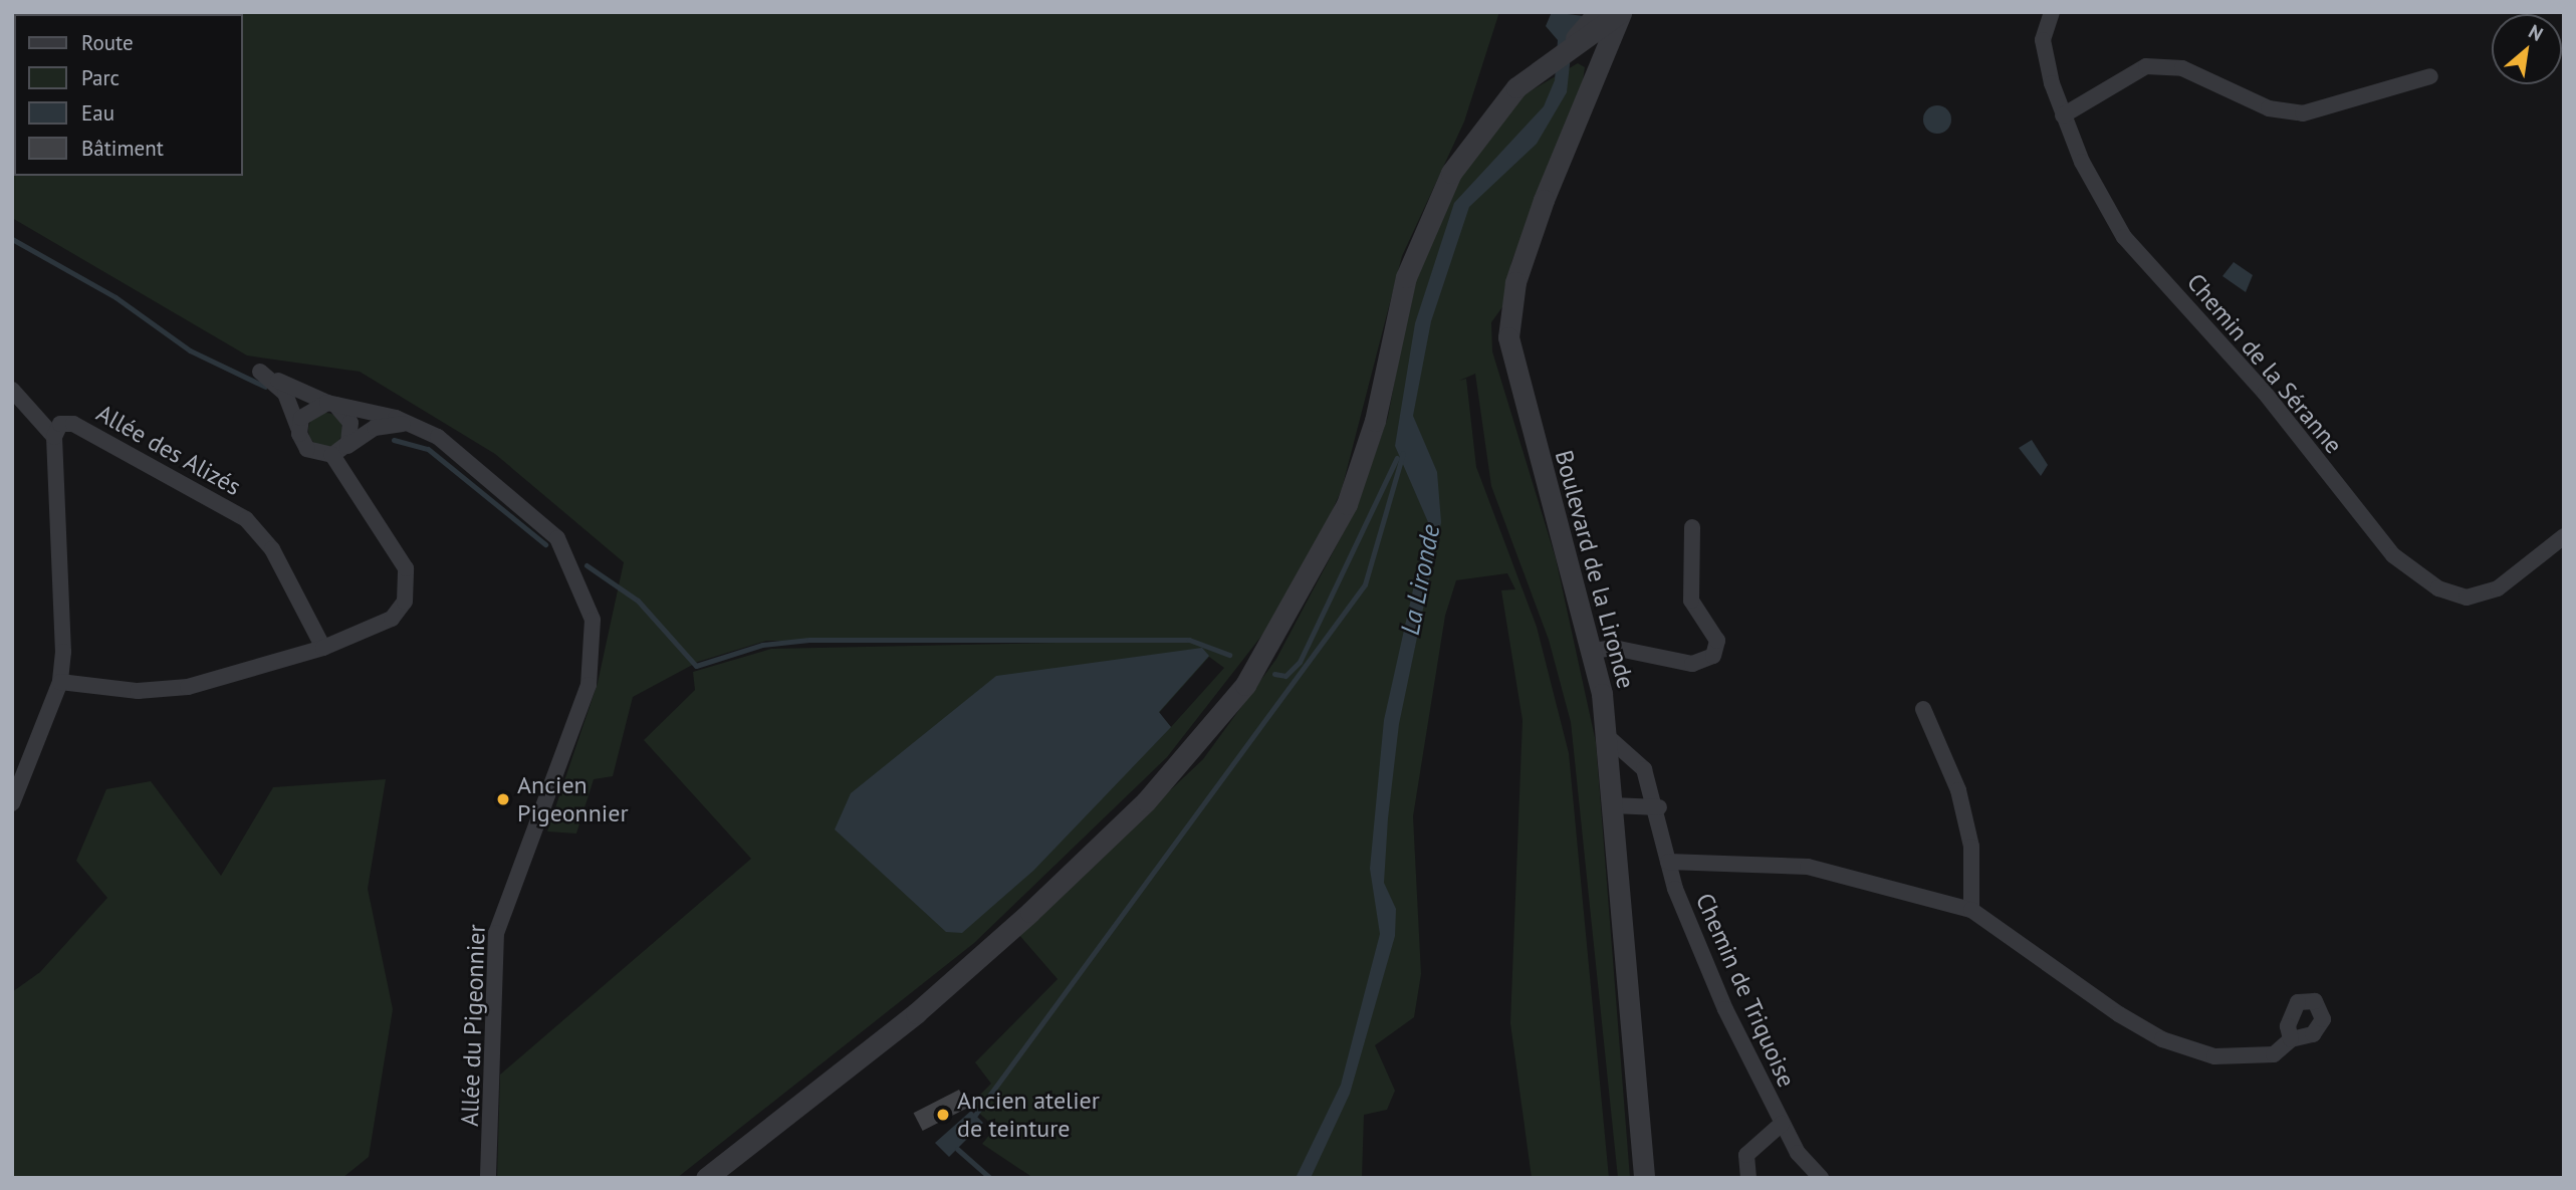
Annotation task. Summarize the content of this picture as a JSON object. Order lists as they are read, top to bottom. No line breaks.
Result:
{"streets":{"street":["Chemin de la Séranne","Allée des Alizés","Boulevard de la Lironde","Chemin de Triquoise","Allée du Pigeonnier"]},"crossings":[["Boulevard de la Lironde","Chemin de Triquoise"]],"water":["La Lironde"],"places":["Ancien Pigeonnier","Ancien atelier de teinture"],"legend":["Route","Parc","Eau","Bâtiment"],"north":"top right"}
